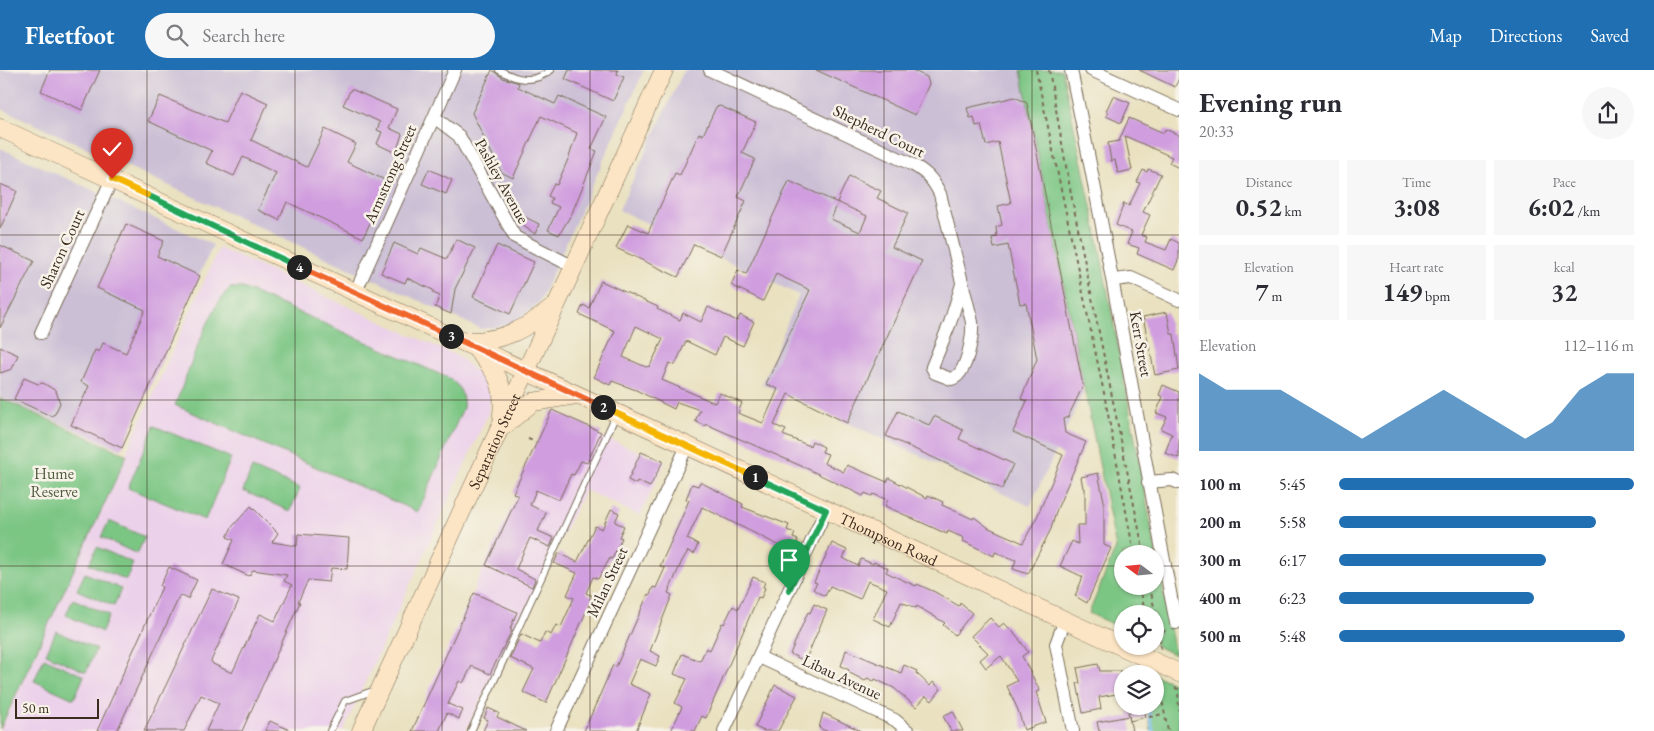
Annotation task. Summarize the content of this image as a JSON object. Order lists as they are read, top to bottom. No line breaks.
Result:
{"streets":{"main road":["Separation Street","Thompson Road"],"street":["Shepherd Court","Armstrong Street","Pashley Avenue","Sharon Court","Kerr Street","Milan Street","Libau Avenue"]},"crossings":[["Armstrong Street","Pashley Avenue"],["Armstrong Street","Thompson Road"],["Pashley Avenue","Separation Street"],["Sharon Court","Thompson Road"],["Separation Street","Thompson Road"],["Thompson Road","Milan Street"]],"parks":["Hume Reserve"],"scale_bar":"50 m","north":"left","page":{"header":"Fleetfoot","search":"Search here","nav":["Map","Directions","Saved"],"heading":["Evening run","20:33"],"stats":[["Distance","0.52 km"],["Time","3:08"],["Pace","6:02 /km"],["Elevation","7 m"],["Heart rate","149 bpm"],["kcal","32"]],"pins":["4","3","2","1"],"chart":["Elevation","112–116 m"],"list":[{"name":"100 m","note":"5:45"},{"name":"200 m","note":"5:58"},{"name":"300 m","note":"6:17"},{"name":"400 m","note":"6:23"},{"name":"500 m","note":"5:48"}],"scale":"50 m"}}
